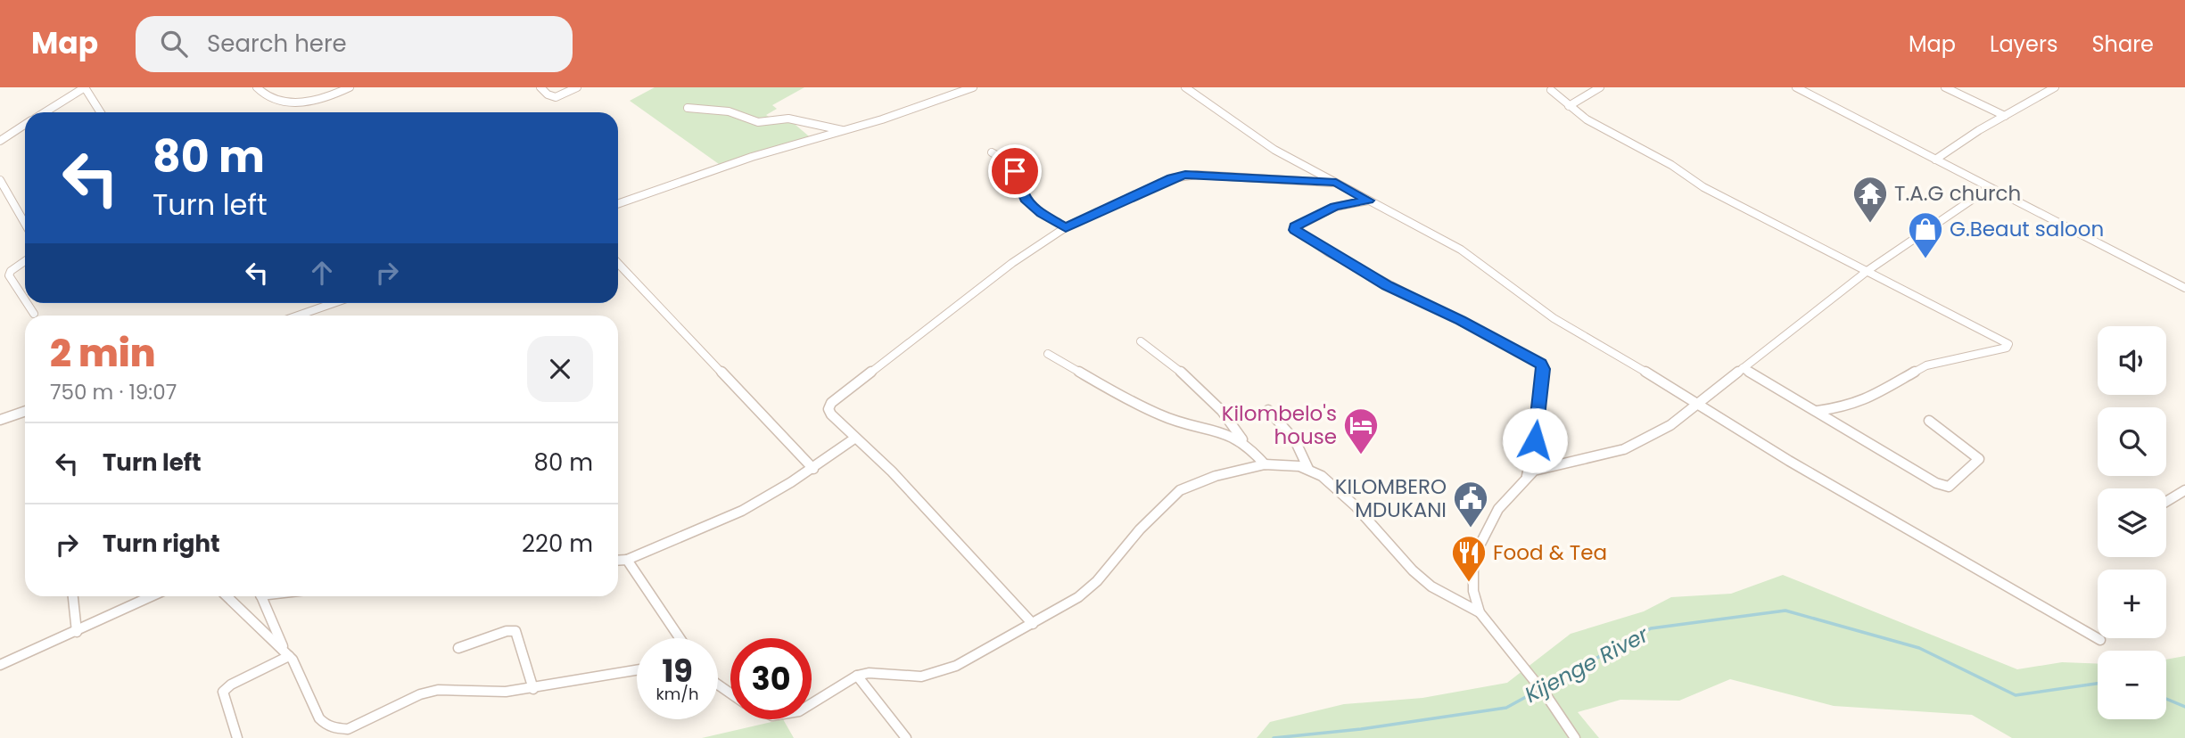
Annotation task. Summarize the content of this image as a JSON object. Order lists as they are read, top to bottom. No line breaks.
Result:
{"water":["Kijenge River"],"places":{"temple":["T.A.G church"],"shop":["G.Beaut saloon"],"hotel":["Kilombelo's house"],"public building":["KILOMBERO MDUKANI"],"restaurant":["Food & Tea"]},"page":{"header":"Map","search":"Search here","nav":["Map","Layers","Share"],"turn":["80 m","Turn left"],"heading":["2 min","750 m · 19:07"],"map_buttons":["+","−"],"list":[{"name":"Turn left","value":"80 m"},{"name":"Turn right","value":"220 m"}],"speed":"19 km/h","limit":"30"}}
